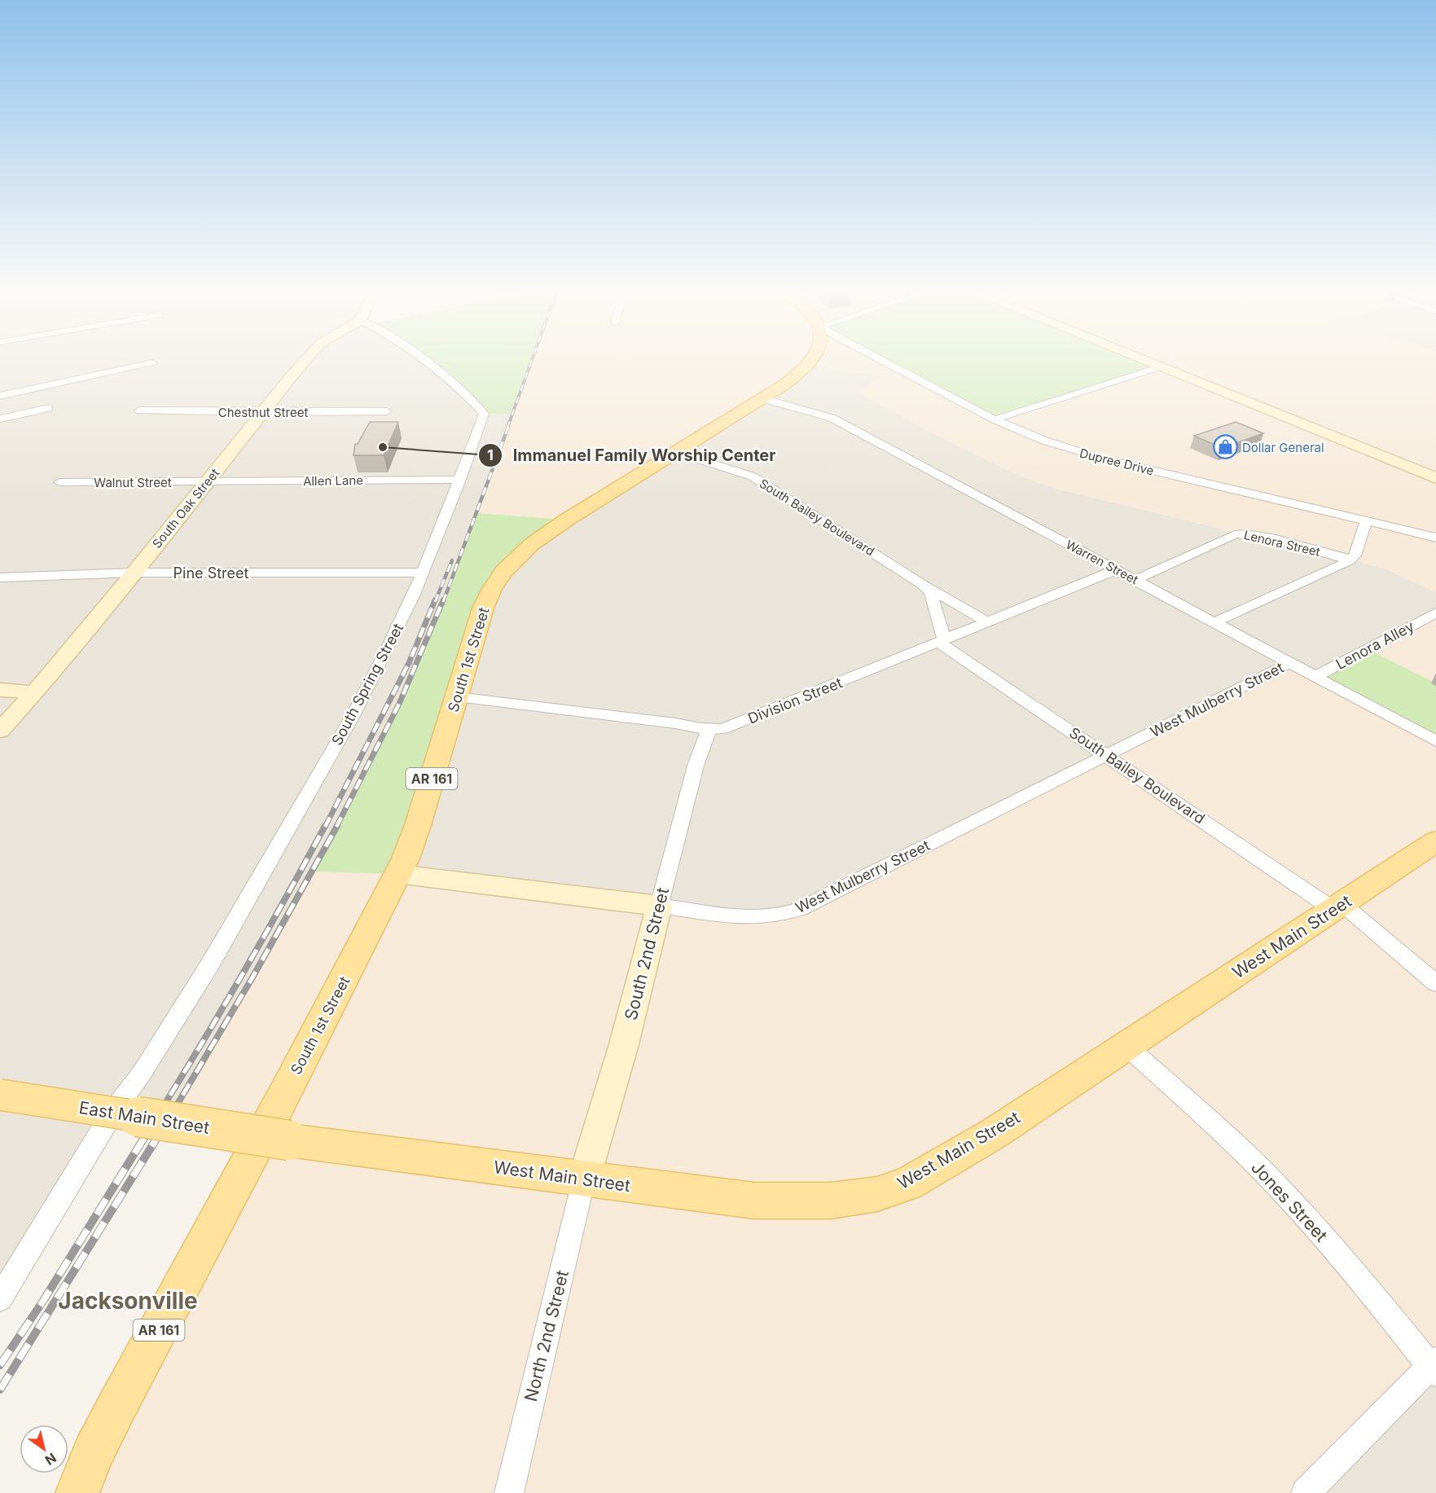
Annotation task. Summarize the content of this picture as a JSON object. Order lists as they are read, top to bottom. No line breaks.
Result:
{"streets":{"main road":["South 1st Street","AR 161","West Main Street","East Main Street"],"street":["Chestnut Street","Dupree Drive","Allen Lane","Walnut Street","South Oak Street","South Bailey Boulevard","Lenora Street","Warren Street","Pine Street","Lenora Alley","South Spring Street","West Mulberry Street","Division Street","South 2nd Street","Jones Street","North 2nd Street"]},"crossings":[["Chestnut Street","South Oak Street"],["Allen Lane","Walnut Street"],["Allen Lane","South Oak Street"],["Allen Lane","South Spring Street"],["Walnut Street","South Oak Street"],["South Oak Street","Pine Street"],["South Bailey Boulevard","South 1st Street"],["South Bailey Boulevard","West Mulberry Street"],["South Bailey Boulevard","Division Street"],["South Bailey Boulevard","West Main Street"],["Lenora Street","Warren Street"],["Warren Street","Lenora Alley"],["Warren Street","South 1st Street"],["Warren Street","West Mulberry Street"],["Warren Street","Division Street"],["Pine Street","South Spring Street"],["South 1st Street","West Mulberry Street"],["South 1st Street","Division Street"],["West Mulberry Street","South 2nd Street"],["Division Street","South 2nd Street"],["West Main Street","South 2nd Street"],["West Main Street","East Main Street"],["West Main Street","Jones Street"],["West Main Street","North 2nd Street"],["South 2nd Street","North 2nd Street"]],"districts":["Jacksonville"],"places":{"other":["Immanuel Family Worship Center"],"shop":["Dollar General"]},"north":"bottom right"}
